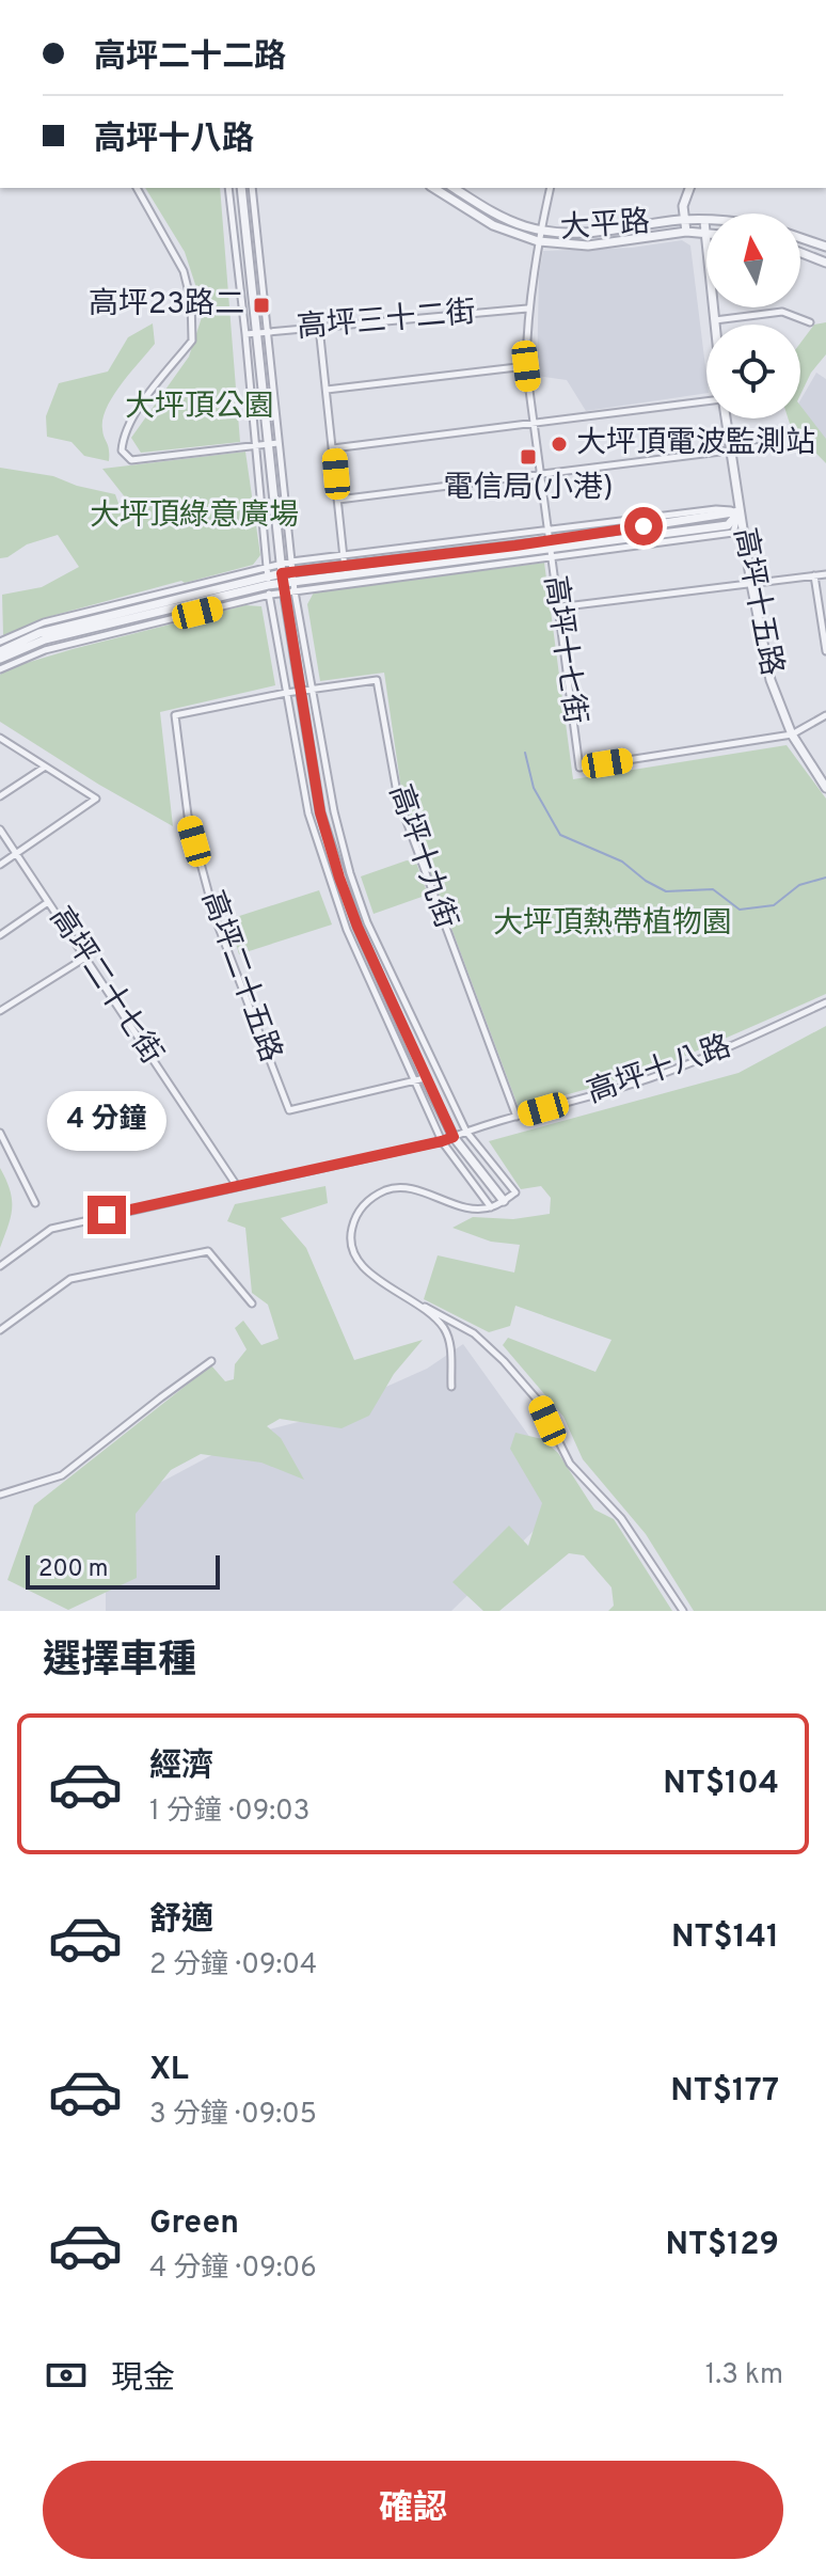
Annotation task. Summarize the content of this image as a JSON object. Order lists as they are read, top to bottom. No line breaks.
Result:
{"streets":{"street":["大平路","高坪三十二街","高坪十五路","高坪十七街","高坪十九街","高坪二十五路","高坪二十七街","高坪十八路"]},"crossings":[["大平路","高坪十七街"],["高坪三十二街","高坪十七街"],["高坪十五路","高坪十七街"],["高坪十九街","高坪二十五路"],["高坪十九街","高坪十八路"],["高坪二十七街","高坪十八路"]],"parks":["大坪頂公園","大坪頂綠意廣場","大坪頂熱帶植物園"],"places":{"transit":["高坪23路二","電信局(小港)"],"other":["大坪頂電波監測站"]},"scale_bar":"200 m","north":"top","page":{"banner":["高坪二十二路","高坪十八路"],"bubble":"4 分鐘","scale":"200 m","heading":"選擇車種","list":[{"name":"經濟","note":"1 分鐘 · 09:03","value":"NT$104"},{"name":"舒適","note":"2 分鐘 · 09:04","value":"NT$141"},{"name":"XL","note":"3 分鐘 · 09:05","value":"NT$177"},{"name":"Green","note":"4 分鐘 · 09:06","value":"NT$129"}],"pay":["現金","1.3 km"],"buttons":"確認"}}
